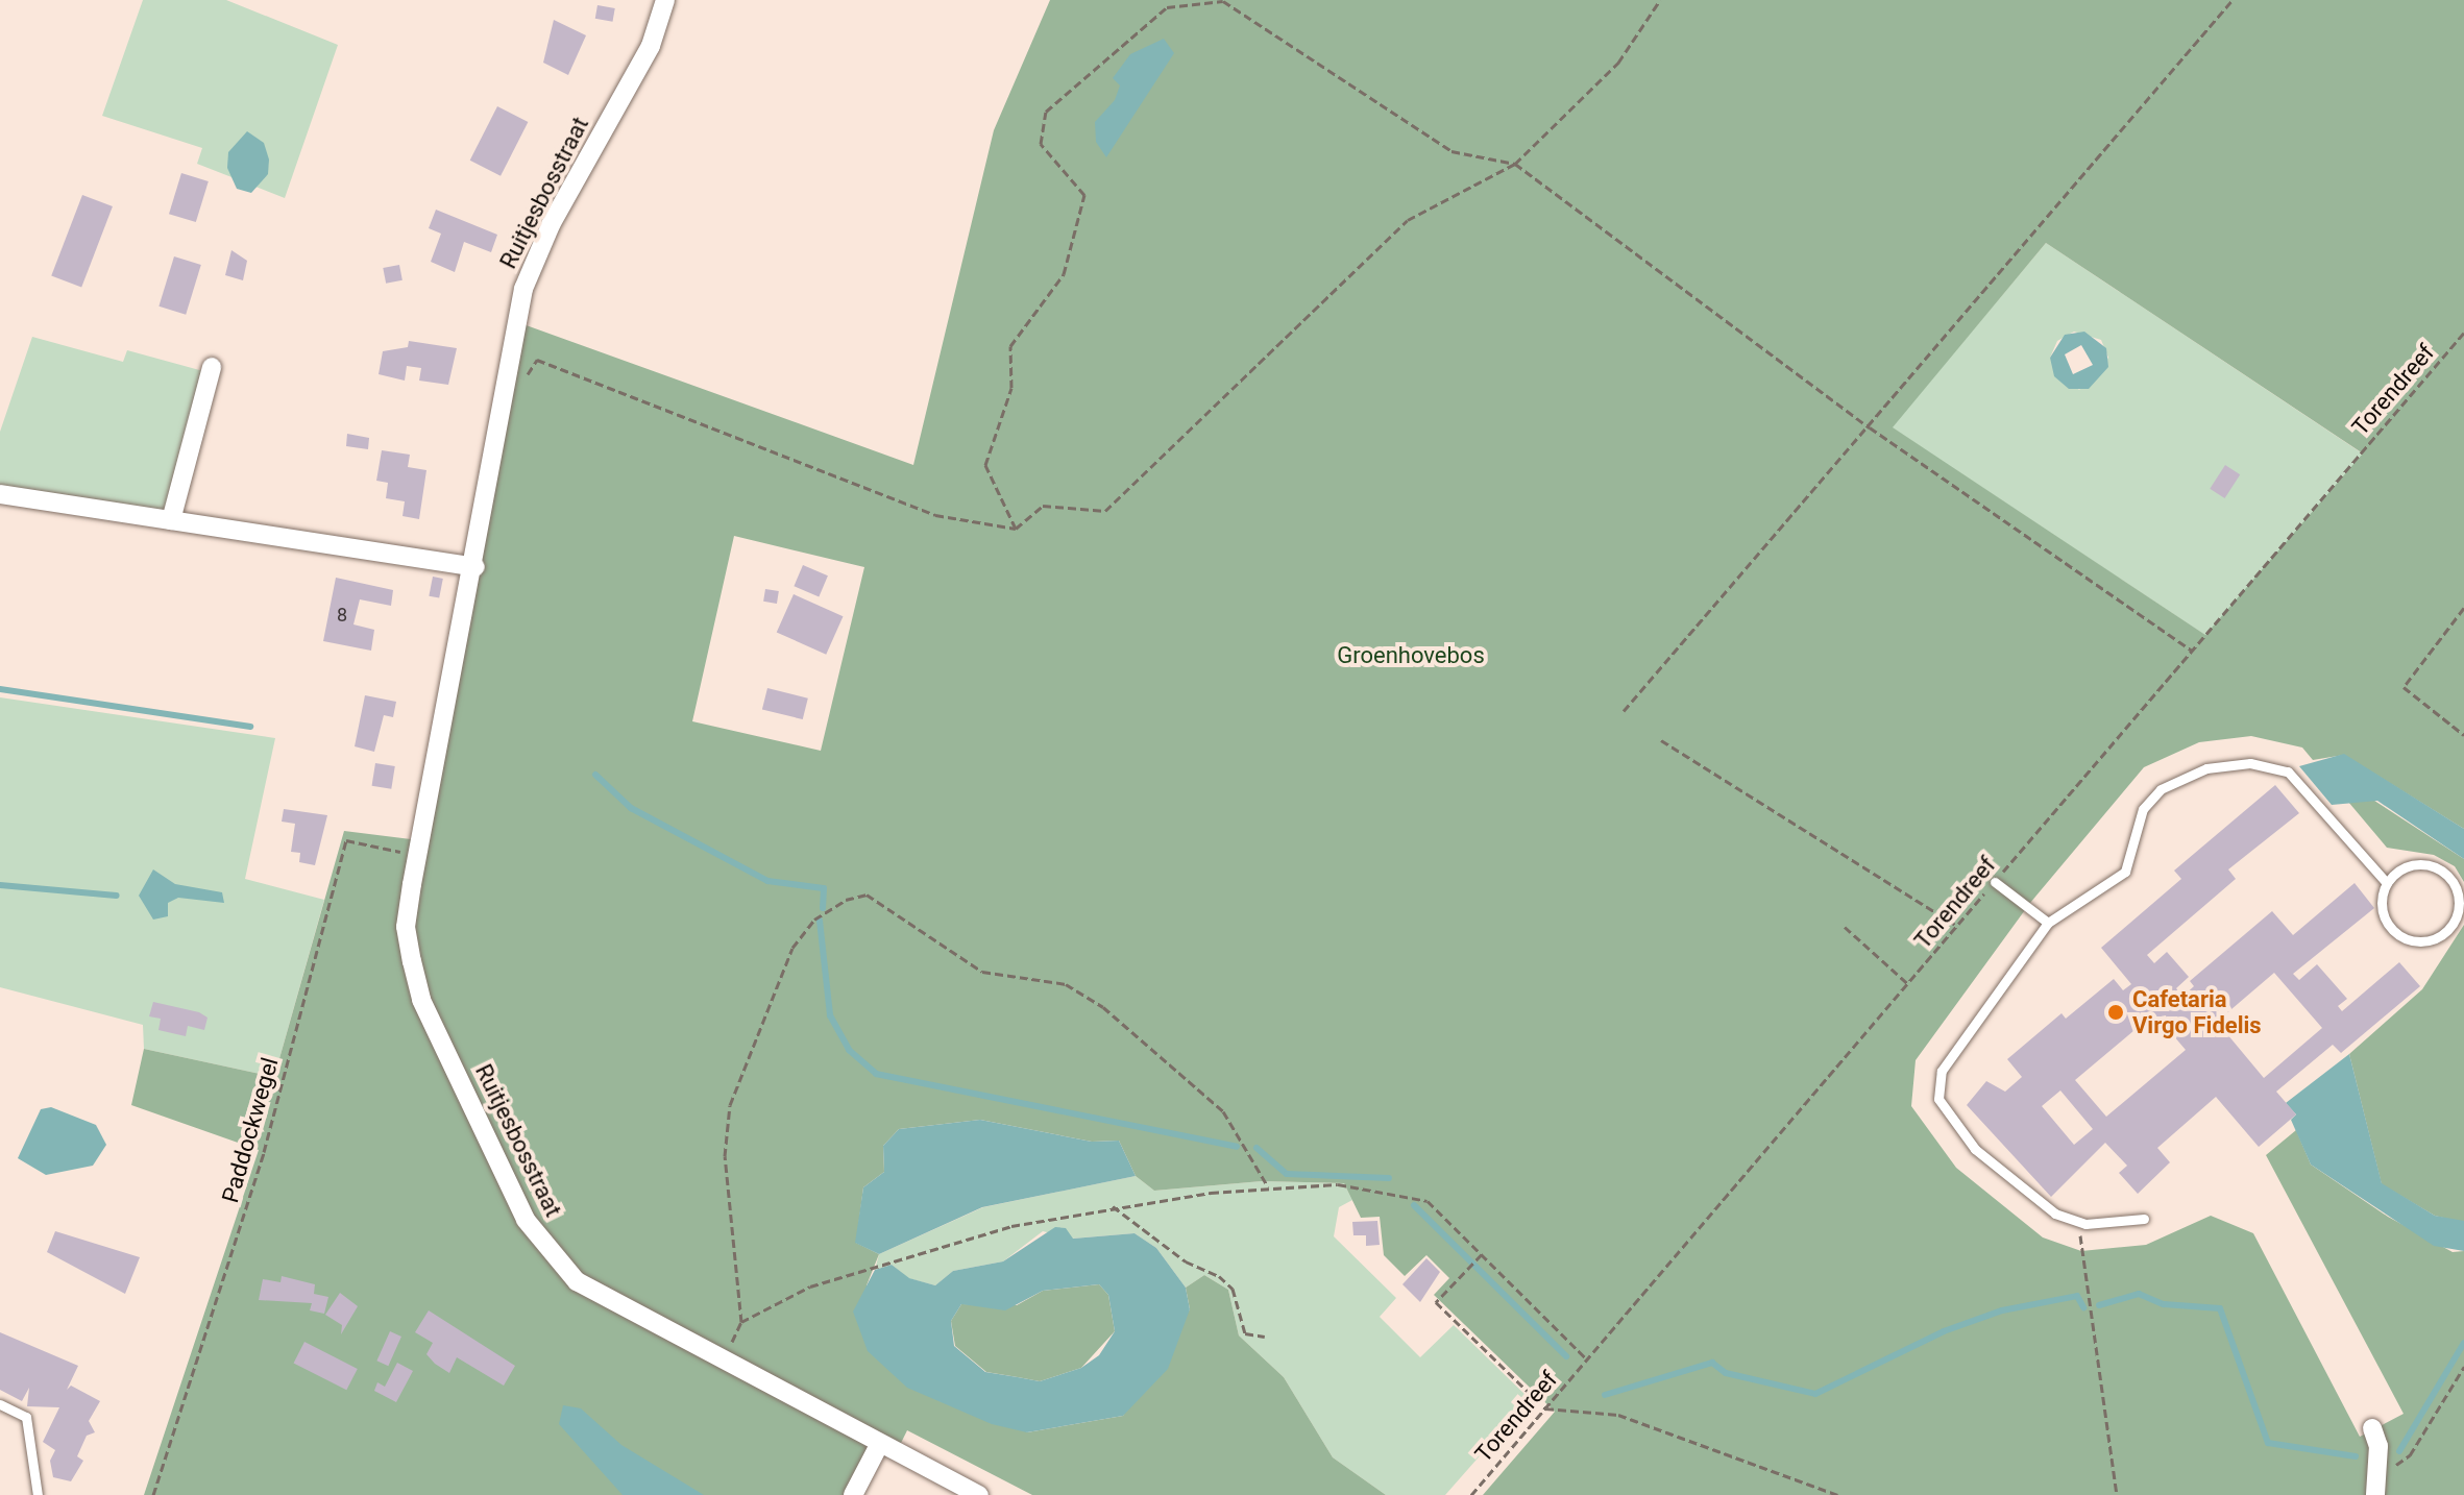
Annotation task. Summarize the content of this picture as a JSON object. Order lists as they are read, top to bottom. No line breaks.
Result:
{"streets":{"street":["Ruitjesbosstraat"],"path":["Torendreef","Paddockwegel"]},"crossings":[["Ruitjesbosstraat","Paddockwegel"]],"parks":["Groenhovebos"],"places":["Cafetaria Virgo Fidelis"],"house_numbers":["8"]}
